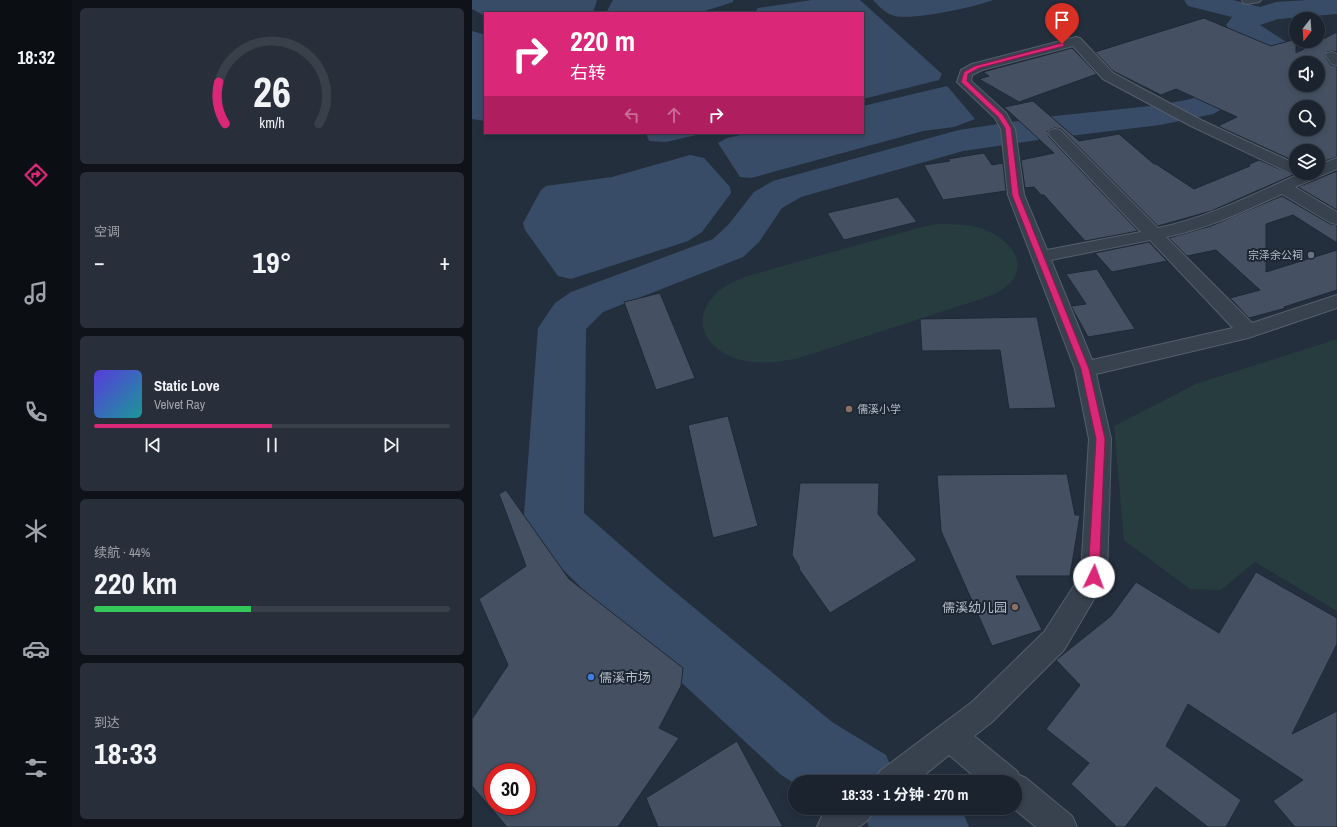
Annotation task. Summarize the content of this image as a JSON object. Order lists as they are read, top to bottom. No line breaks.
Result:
{"places":["宗泽余公祠","儒溪小学","儒溪幼儿园","儒溪市场"],"north":"bottom","page":{"tabs":"18:32","turn":["220 m","右转"],"tile":["空调",["续航 · 44%","220 km"],["到达","18:33"]],"heat":["−","19°","+"],"song":["Static Love","Velvet Ray"],"limit":"30","trip":"18:33 · 1 分钟 · 270 m","gauge":["26","km/h"]}}
